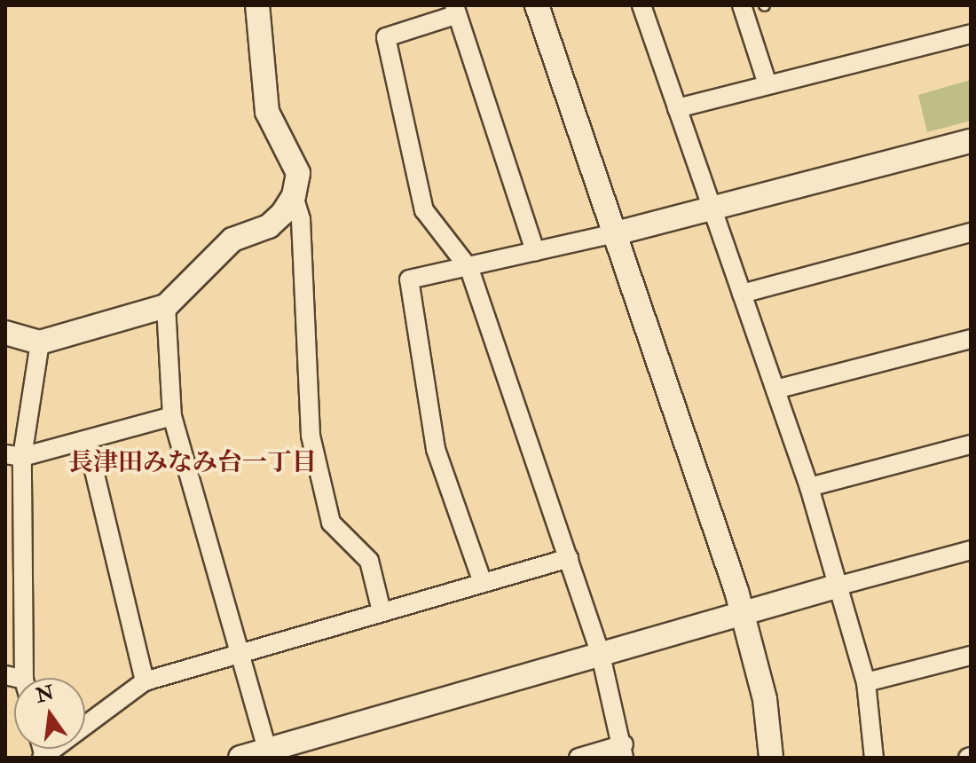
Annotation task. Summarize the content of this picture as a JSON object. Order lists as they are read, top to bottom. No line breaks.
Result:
{"districts":["長津田みなみ台一丁目"],"north":"top"}
